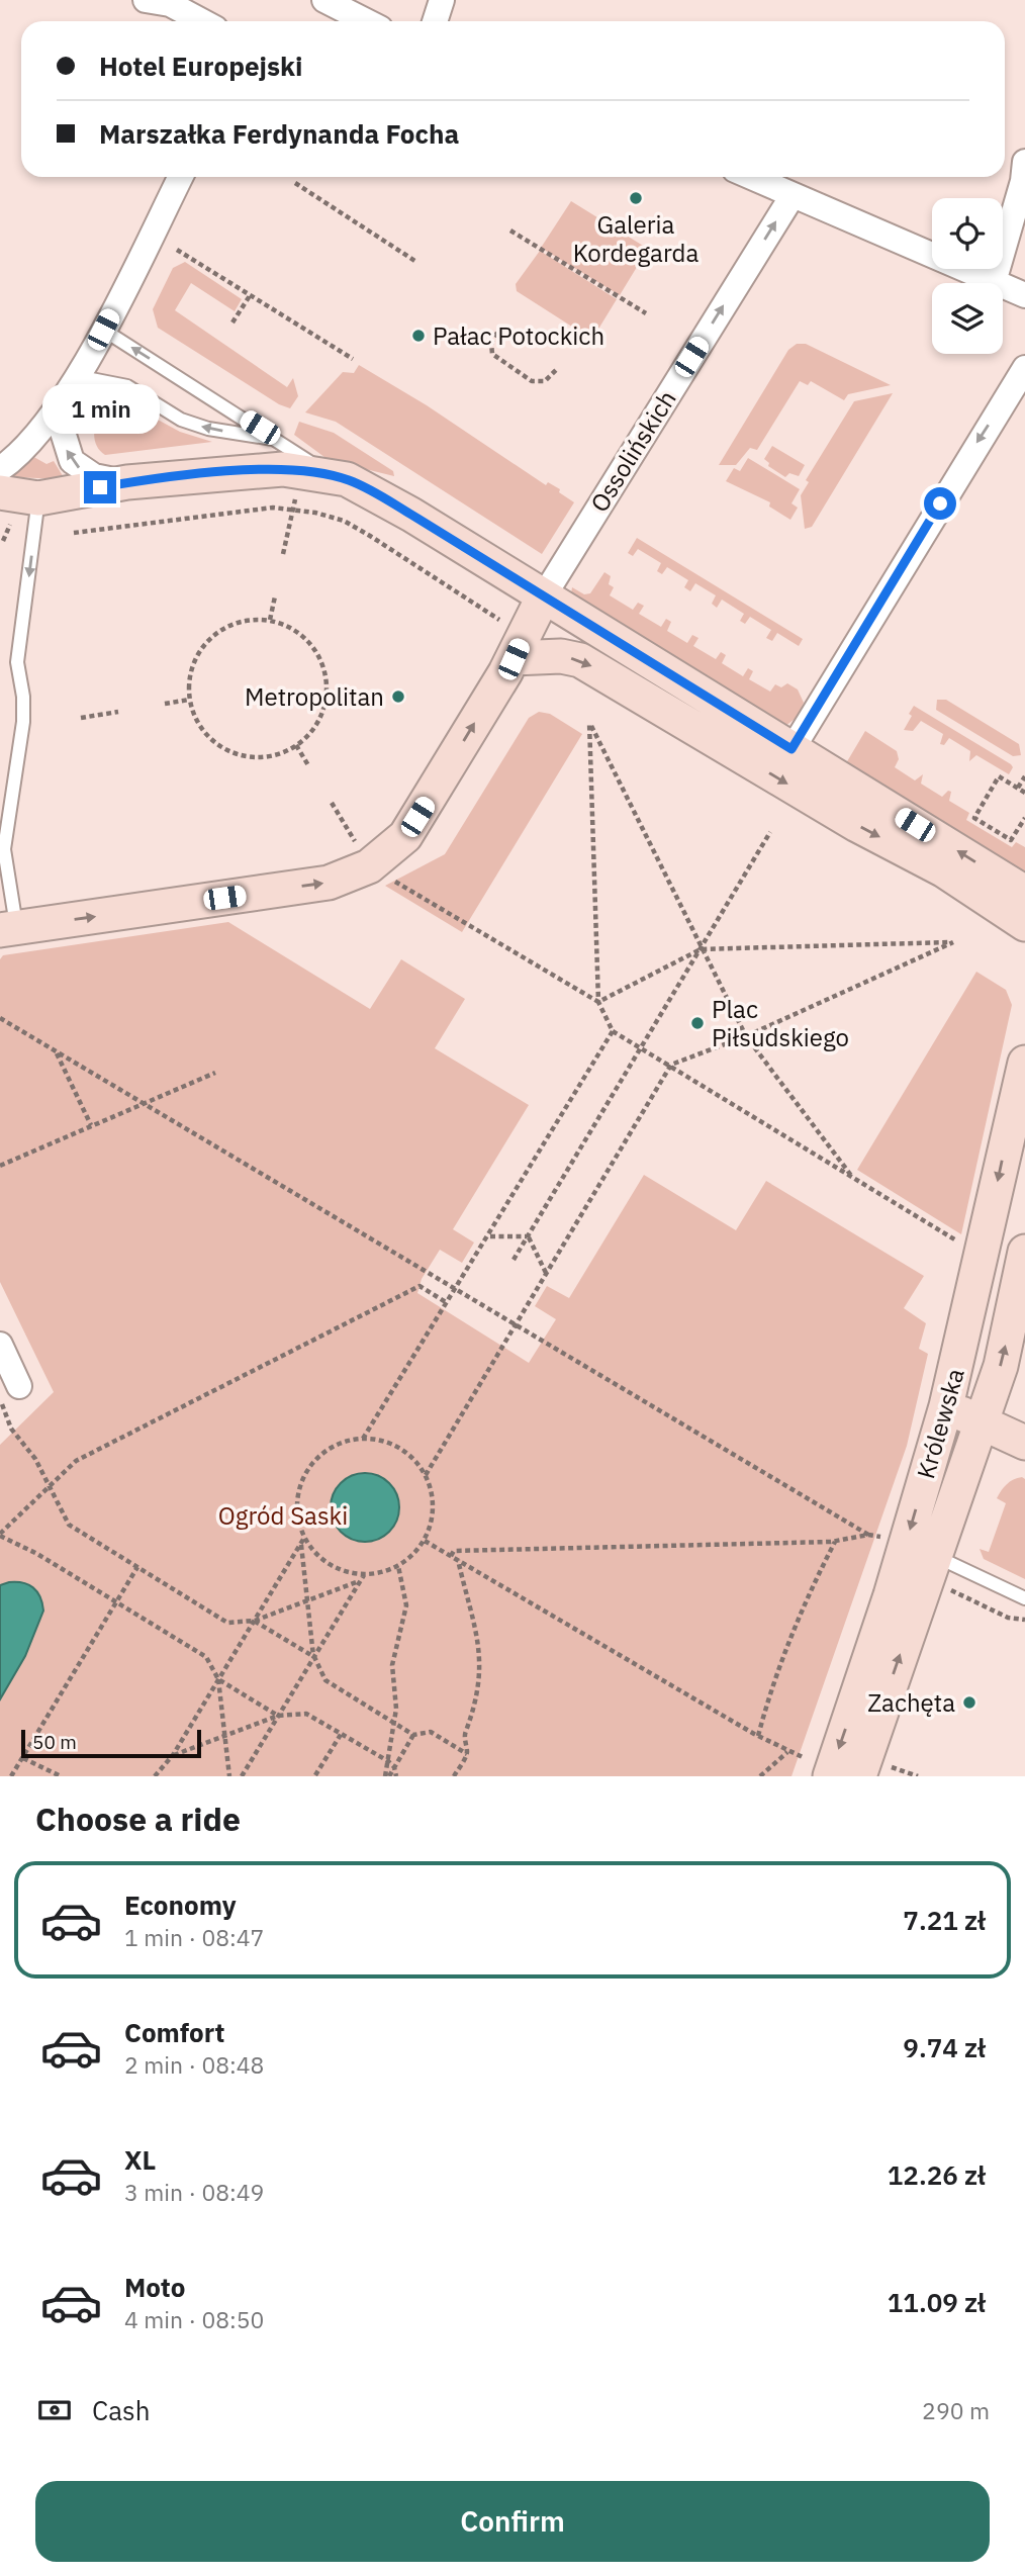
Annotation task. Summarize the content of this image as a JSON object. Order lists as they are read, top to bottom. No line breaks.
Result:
{"streets":{"street":["Ossolińskich","Królewska"]},"one_way":["Ossolińskich"],"parks":["Ogród Saski"],"places":["Galeria Kordegarda","Pałac Potockich","Metropolitan","Plac Piłsudskiego","Zachęta"],"scale_bar":"50 m","page":{"banner":["Hotel Europejski","Marszałka Ferdynanda Focha"],"bubble":"1 min","scale":"50 m","heading":"Choose a ride","list":[{"name":"Economy","note":"1 min · 08:47","value":"7.21 zł"},{"name":"Comfort","note":"2 min · 08:48","value":"9.74 zł"},{"name":"XL","note":"3 min · 08:49","value":"12.26 zł"},{"name":"Moto","note":"4 min · 08:50","value":"11.09 zł"}],"pay":["Cash","290 m"],"buttons":"Confirm"}}
